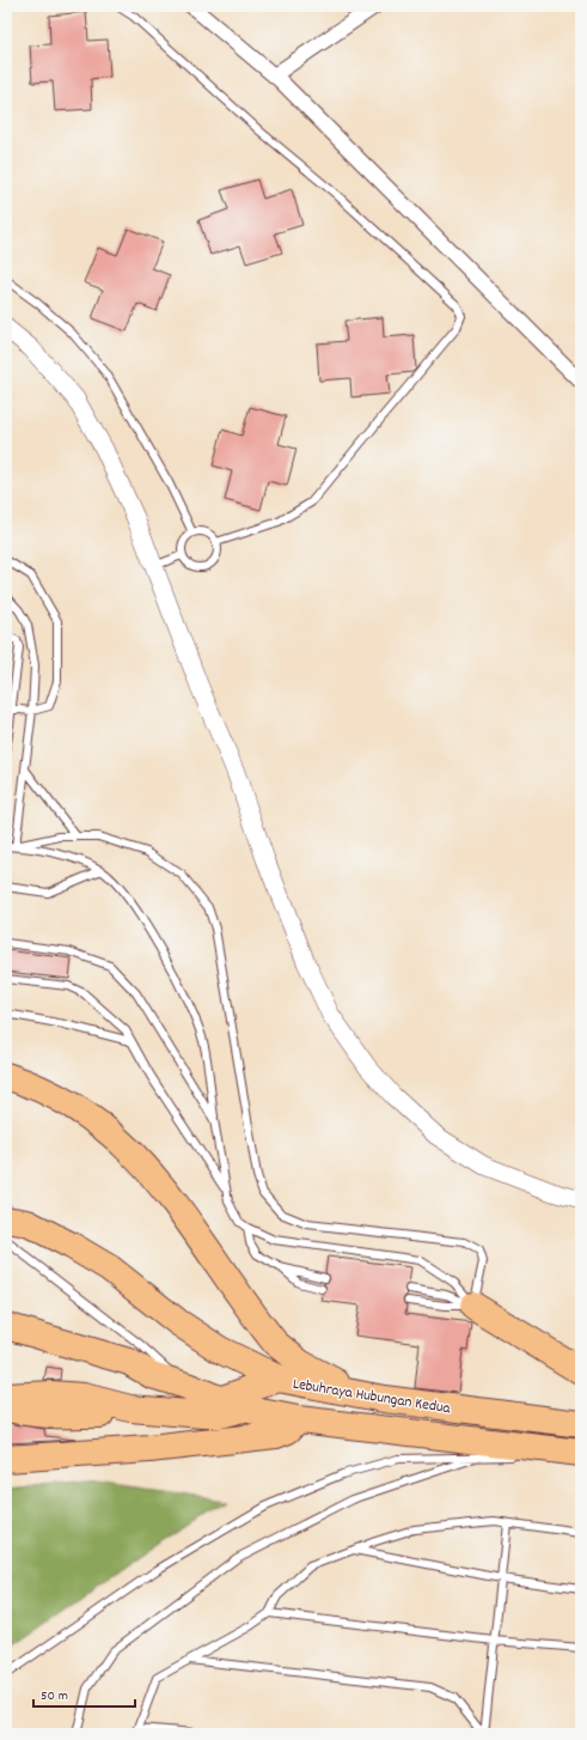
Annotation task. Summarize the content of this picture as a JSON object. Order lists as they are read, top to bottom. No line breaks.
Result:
{"streets":{"highway":["Lebuhraya Hubungan Kedua"]},"scale_bar":"50 m"}
